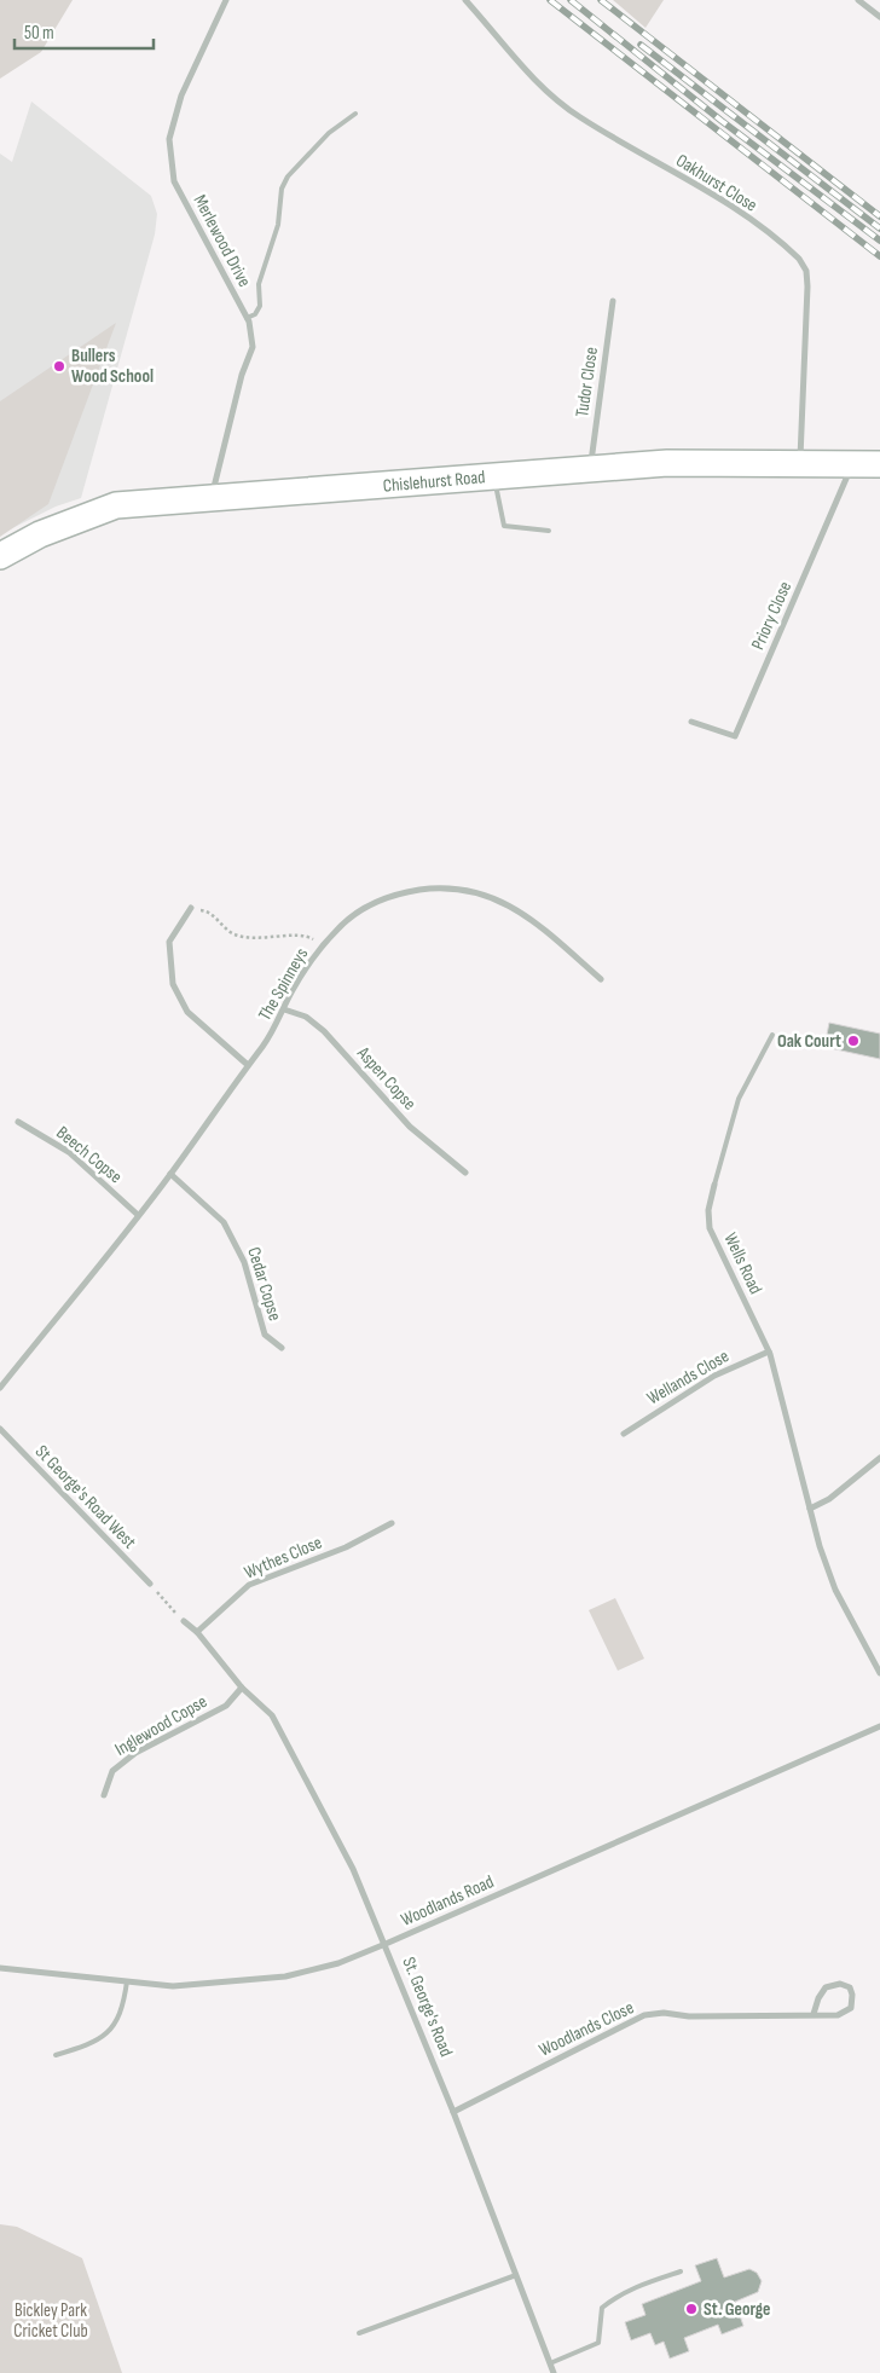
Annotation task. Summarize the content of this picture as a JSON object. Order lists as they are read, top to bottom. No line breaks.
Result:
{"streets":{"main road":["Chislehurst Road"],"street":["Oakhurst Close","Merlewood Drive","Tudor Close","Priory Close","The Spinneys","Aspen Copse","Beech Copse","Wells Road","Cedar Copse","Wellands Close","St George's Road West","Wythes Close","Inglewood Copse","Woodlands Road","St. George's Road","Woodlands Close"]},"crossings":[["Oakhurst Close","Chislehurst Road"],["Merlewood Drive","Chislehurst Road"],["Tudor Close","Chislehurst Road"],["Chislehurst Road","Priory Close"],["The Spinneys","Aspen Copse"],["The Spinneys","Beech Copse"],["The Spinneys","Cedar Copse"],["Wells Road","Wellands Close"],["Wythes Close","St. George's Road"],["Inglewood Copse","St. George's Road"],["Woodlands Road","St. George's Road"],["St. George's Road","Woodlands Close"]],"parks":["Bickley Park Cricket Club"],"places":["Bullers Wood School","Oak Court","St. George"],"scale_bar":"50 m"}
